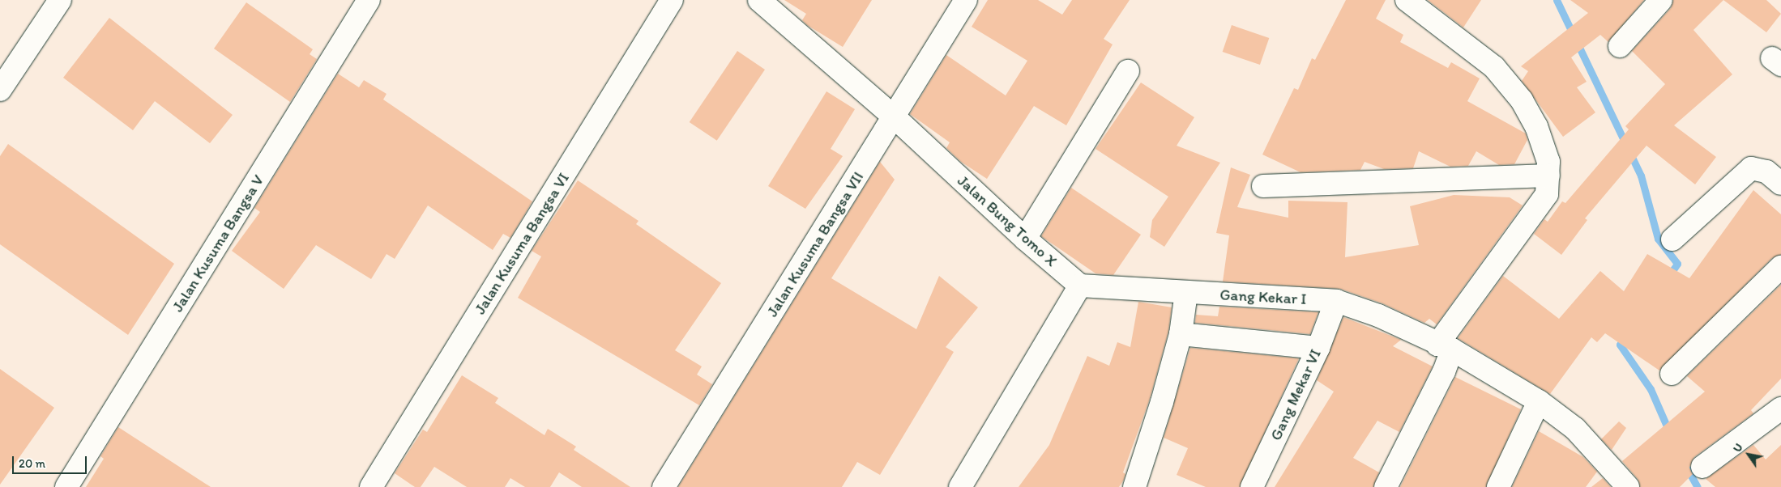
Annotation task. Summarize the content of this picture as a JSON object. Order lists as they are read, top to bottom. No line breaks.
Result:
{"streets":{"street":["Jalan Bung Tomo X","Jalan Kusuma Bangsa V","Jalan Kusuma Bangsa VI","Jalan Kusuma Bangsa VII","Gang Kekar I","Gang Mekar VI"]},"crossings":[["Jalan Bung Tomo X","Jalan Kusuma Bangsa VII"],["Jalan Bung Tomo X","Gang Kekar I"],["Gang Kekar I","Gang Mekar VI"]],"scale_bar":"20 m","north":"top left"}
